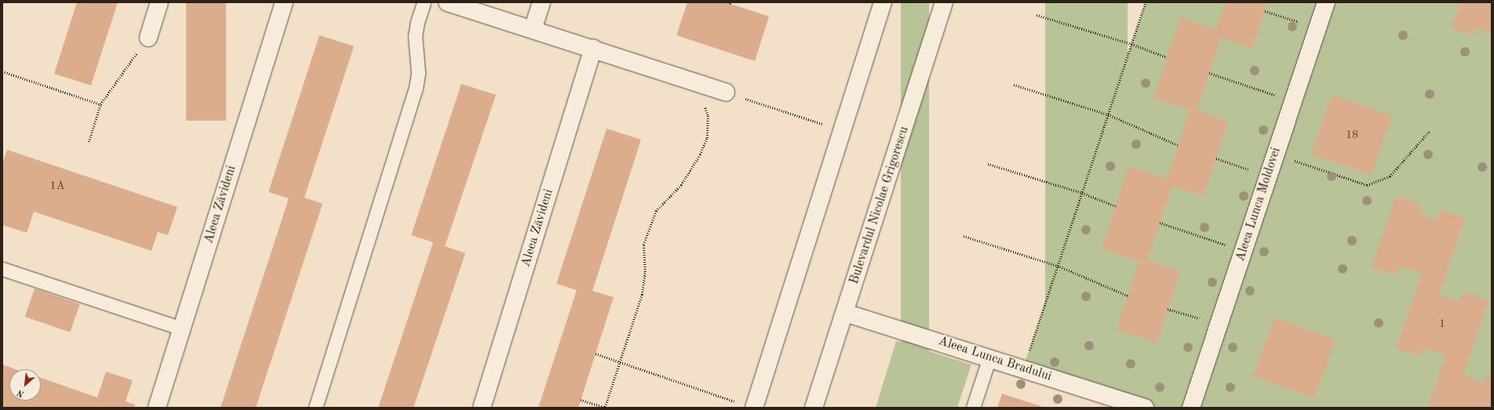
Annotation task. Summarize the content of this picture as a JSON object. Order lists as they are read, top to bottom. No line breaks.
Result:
{"streets":{"street":["Aleea Zăvideni","Aleea Lunca Moldovei","Bulevardul Nicolae Grigorescu","Aleea Lunca Bradului"]},"crossings":[["Bulevardul Nicolae Grigorescu","Aleea Lunca Bradului"]],"house_numbers":["18","1A","1"],"north":"bottom left"}
